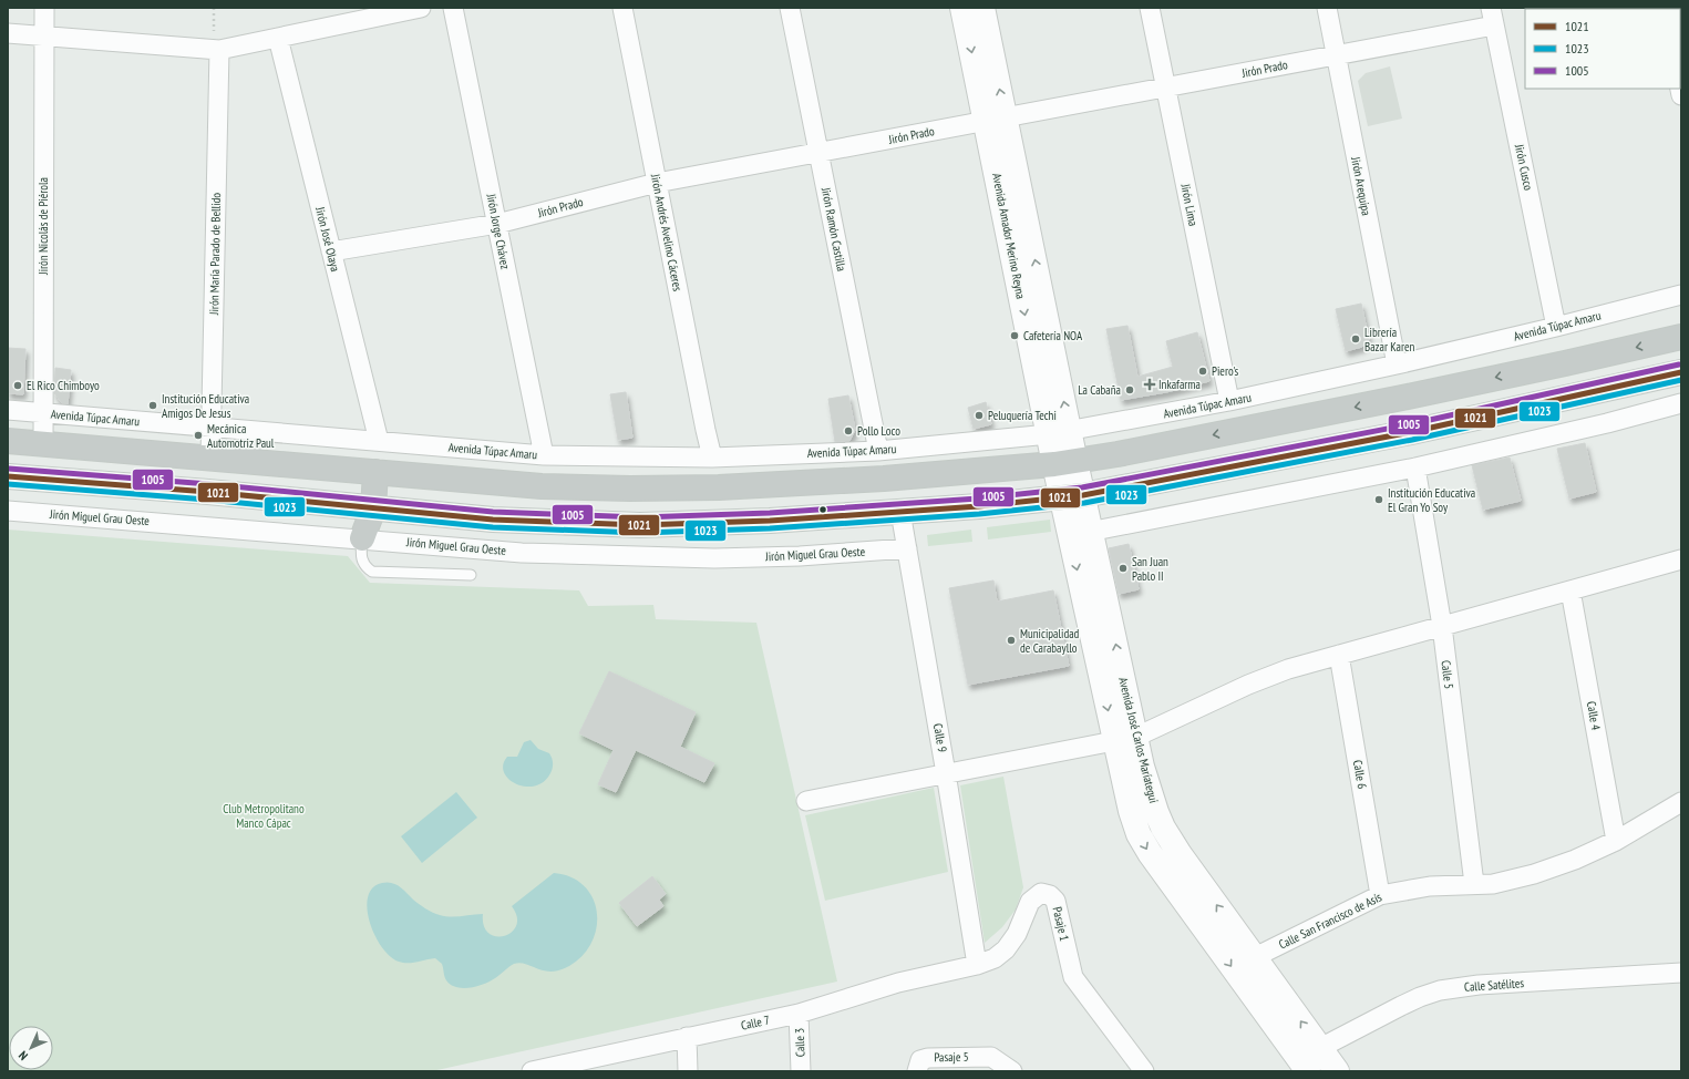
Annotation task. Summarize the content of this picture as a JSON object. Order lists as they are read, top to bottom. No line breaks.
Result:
{"streets":{"street":["Jirón Prado","Jirón Cusco","Jirón Arequipa","Jirón Lima","Jirón Nicolás de Piérola","Jirón Ramón Castilla","Jirón Jorge Chávez","Jirón Andrés Avelino Cáceres","Avenida Amador Merino Reyna","Jirón José Olaya","Jirón María Parado de Bellido","Avenida Túpac Amaru","Jirón Miguel Grau Oeste","Calle 5","Calle 4","Calle 9","Avenida José Carlos Maríategui","Calle 6","Calle San Francisco de Asís","Pasaje 1","Calle Satélites","Calle 7","Calle 3","Pasaje 5"]},"crossings":[["Jirón Prado","Jirón Cusco"],["Jirón Prado","Jirón Arequipa"],["Jirón Prado","Jirón Lima"],["Jirón Prado","Jirón Ramón Castilla"],["Jirón Prado","Jirón Jorge Chávez"],["Jirón Prado","Jirón Andrés Avelino Cáceres"],["Jirón Prado","Avenida Amador Merino Reyna"],["Jirón Prado","Jirón José Olaya"],["Jirón Cusco","Avenida Túpac Amaru"],["Jirón Arequipa","Avenida Túpac Amaru"],["Jirón Lima","Avenida Túpac Amaru"],["Jirón Nicolás de Piérola","Avenida Túpac Amaru"],["Jirón Ramón Castilla","Avenida Túpac Amaru"],["Jirón Jorge Chávez","Avenida Túpac Amaru"],["Jirón Andrés Avelino Cáceres","Avenida Túpac Amaru"],["Avenida Amador Merino Reyna","Avenida Túpac Amaru"],["Avenida Amador Merino Reyna","Avenida José Carlos Maríategui"],["Jirón José Olaya","Avenida Túpac Amaru"],["Jirón María Parado de Bellido","Avenida Túpac Amaru"],["Jirón Miguel Grau Oeste","Calle 9"],["Calle 5","Calle San Francisco de Asís"],["Calle 4","Calle San Francisco de Asís"],["Calle 9","Pasaje 1"],["Calle 9","Calle 7"],["Avenida José Carlos Maríategui","Calle San Francisco de Asís"],["Avenida José Carlos Maríategui","Calle Satélites"],["Calle 6","Calle San Francisco de Asís"],["Pasaje 1","Calle 7"],["Calle 7","Calle 3"]],"parks":["Club Metropolitano Manco Cápac"],"places":{"other":["Cafetería NOA","Librería Bazar Karen","Piero's","El Rico Chimboyo","La Cabaña","Institución Educativa Amigos De Jesus","Peluquería Techi","Pollo Loco","Mecánica Automotriz Paul","Institución Educativa El Gran Yo Soy","San Juan Pablo II","Municipalidad de Carabayllo"],"health":["Inkafarma"]},"lines":["transit line 1005","transit line 1021","transit line 1023"],"legend":["1021","1023","1005"],"north":"bottom left"}
